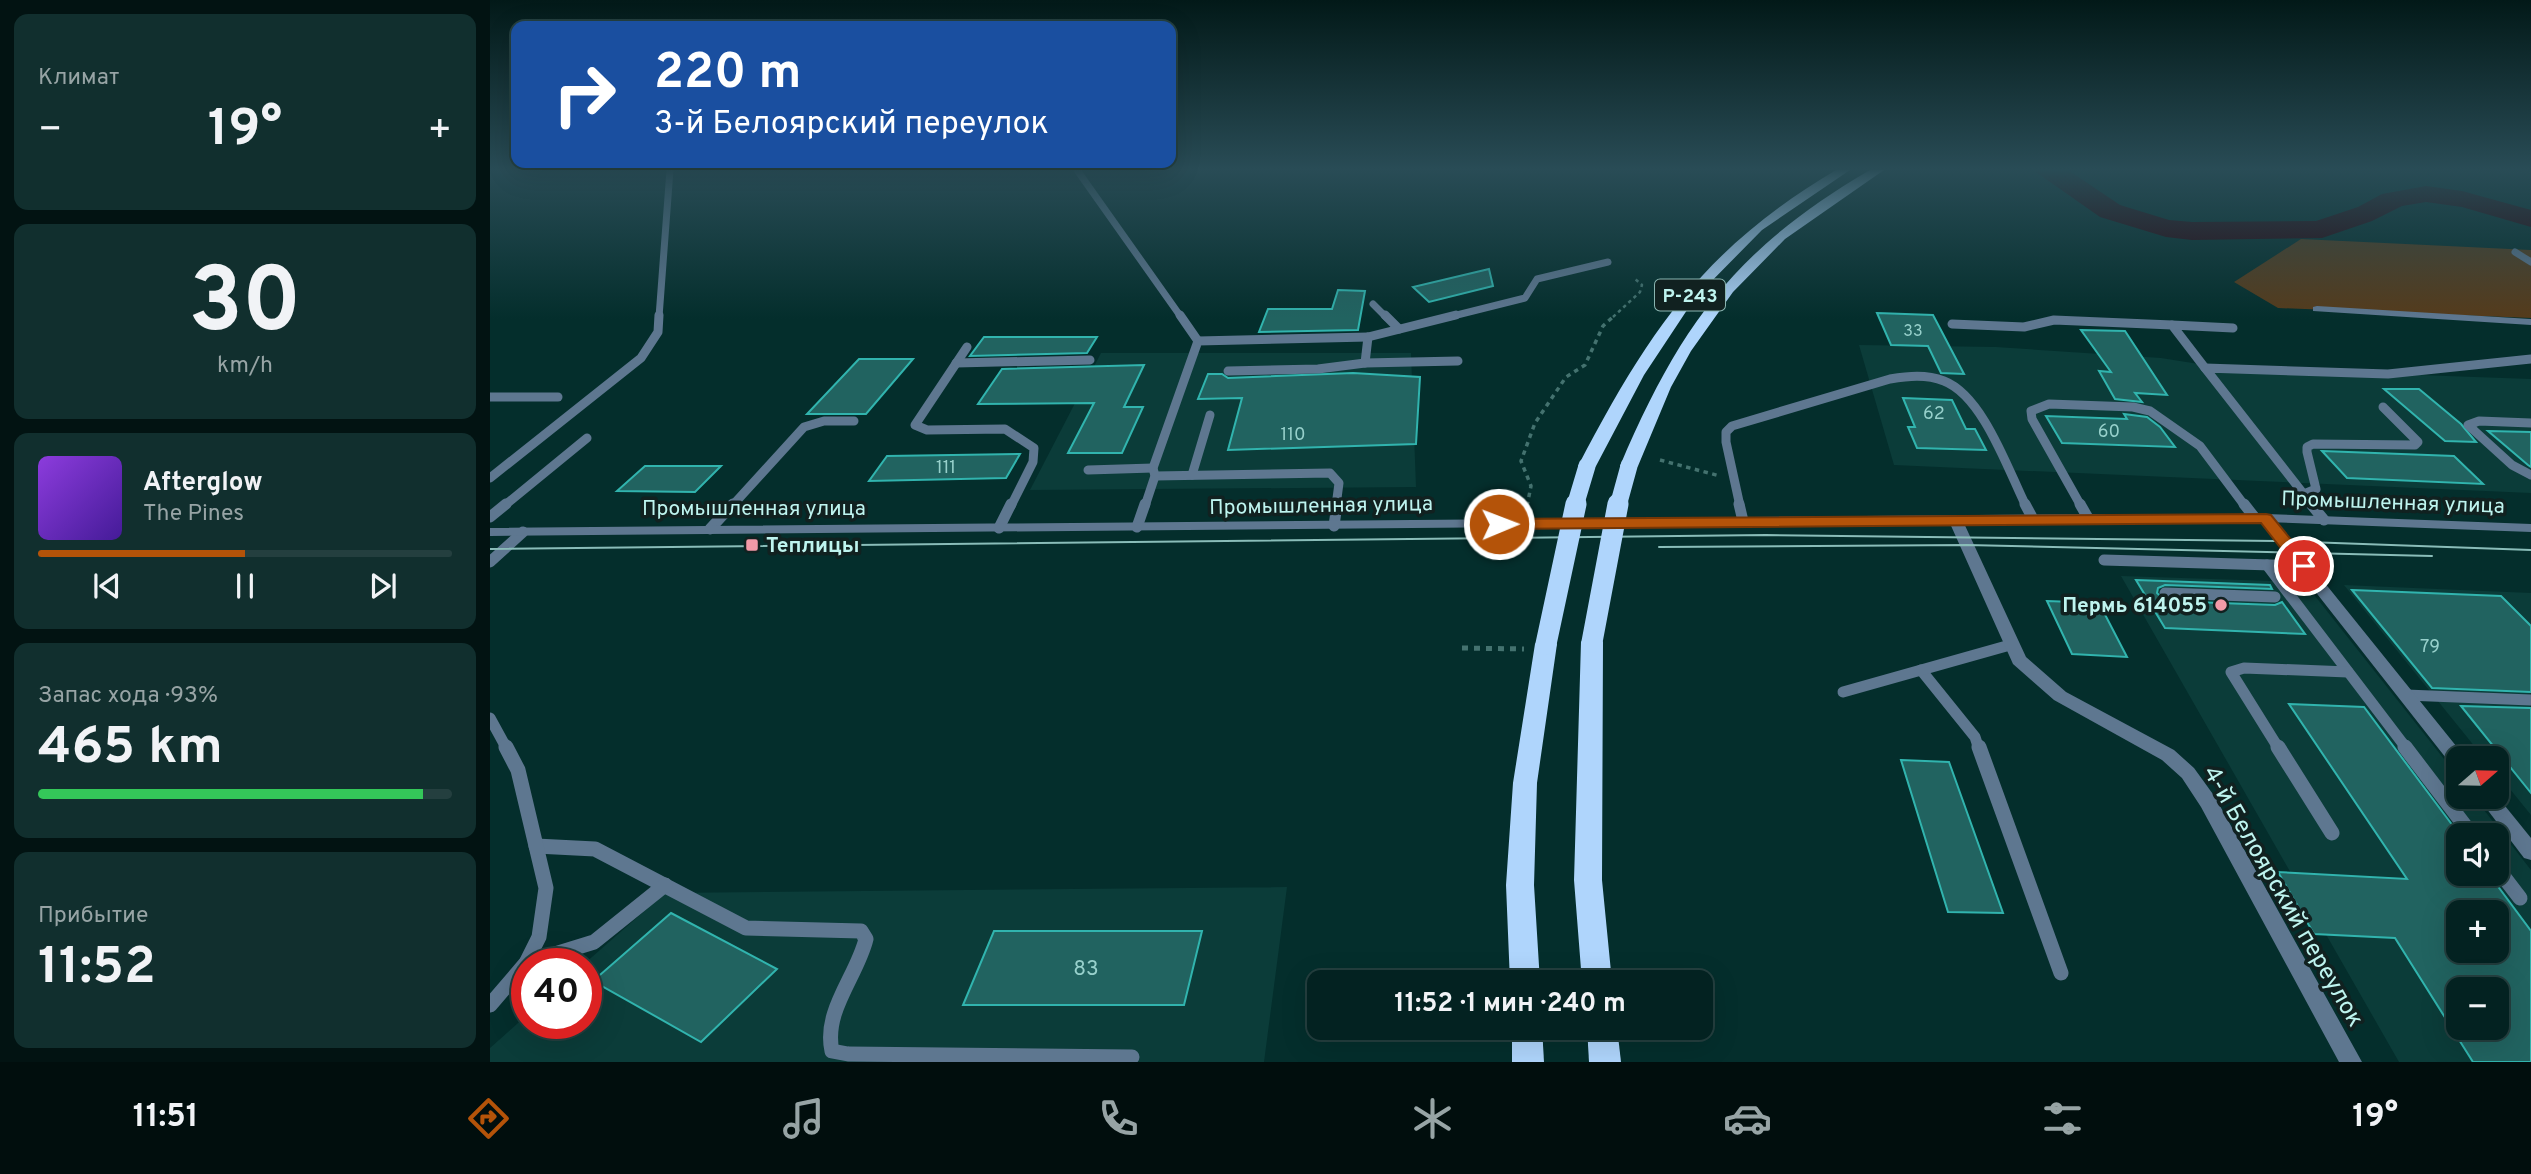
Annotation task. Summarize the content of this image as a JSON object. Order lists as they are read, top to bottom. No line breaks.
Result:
{"streets":{"highway":["Р-243"],"street":["Промышленная улица","4-й Белоярский переулок"]},"crossings":[["Промышленная улица","4-й Белоярский переулок"]],"places":{"transit":["Теплицы"],"other":["Пермь 614055"]},"house_numbers":["33","62","60","110","111","79","83"],"north":"right","page":{"tile":["Климат",["30","km/h"],["Запас хода · 93%","465 km"],["Прибытие","11:52"]],"turn":["220 m","3-й Белоярский переулок"],"heat":["−","19°","+"],"song":["Afterglow","The Pines"],"map_buttons":["+","−"],"limit":"40","trip":"11:52 · 1 мин · 240 m","tabs":["11:51","19°"]}}
